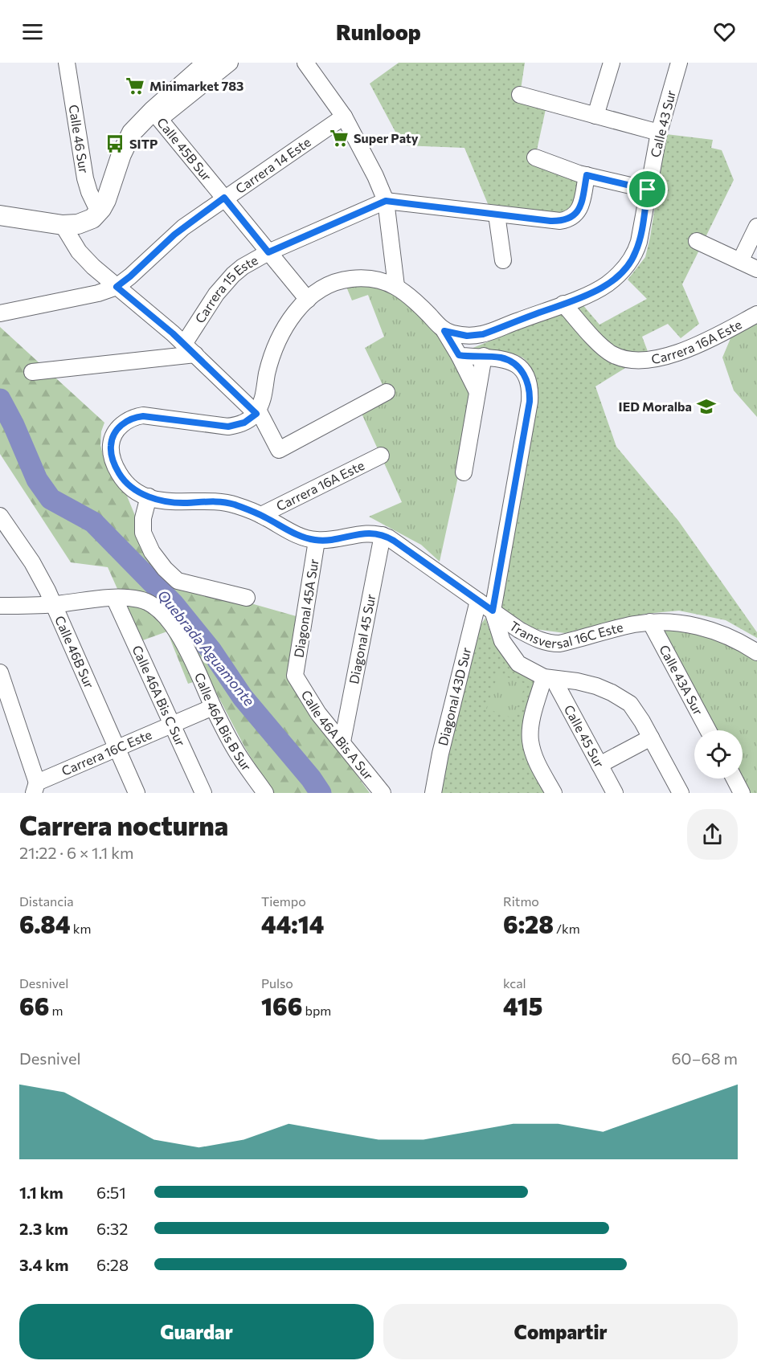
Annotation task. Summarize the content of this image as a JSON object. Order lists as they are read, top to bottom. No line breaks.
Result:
{"streets":{"street":["Calle 43 Sur","Calle 46 Sur","Calle 45B Sur","Carrera 14 Este","Carrera 15 Este","Carrera 16A Este","Diagonal 45A Sur","Transversal 16C Este","Diagonal 45 Sur","Calle 46B Sur","Calle 43A Sur","Calle 46A Bis C Sur","Diagonal 43D Sur","Calle 46A Bis B Sur","Calle 46A Bis A Sur","Calle 45 Sur","Carrera 16C Este"]},"crossings":[["Calle 43 Sur","Carrera 16A Este"],["Calle 45B Sur","Carrera 14 Este"],["Calle 45B Sur","Carrera 15 Este"],["Carrera 16A Este","Transversal 16C Este"],["Diagonal 45A Sur","Transversal 16C Este"],["Diagonal 45A Sur","Calle 46A Bis A Sur"],["Transversal 16C Este","Diagonal 45 Sur"],["Transversal 16C Este","Calle 43A Sur"],["Transversal 16C Este","Diagonal 43D Sur"],["Diagonal 45 Sur","Calle 46A Bis A Sur"],["Calle 46B Sur","Carrera 16C Este"],["Calle 46A Bis C Sur","Calle 46A Bis B Sur"],["Calle 46A Bis C Sur","Carrera 16C Este"],["Calle 46A Bis B Sur","Carrera 16C Este"]],"water":["Quebrada Aguamonte"],"places":{"supermarket":["Minimarket 783","Super Paty"],"bus stop":["SITP"],"school or university":["IED Moralba"]},"page":{"header":"Runloop","heading":["Carrera nocturna","21:22 · 6 × 1.1 km"],"stats":[["Distancia","6.84 km"],["Tiempo","44:14"],["Ritmo","6:28 /km"],["Desnivel","66 m"],["Pulso","166 bpm"],["kcal","415"]],"chart":["Desnivel","60–68 m"],"list":[{"name":"1.1 km","note":"6:51"},{"name":"2.3 km","note":"6:32"},{"name":"3.4 km","note":"6:28"}],"buttons":["Guardar","Compartir"]}}
